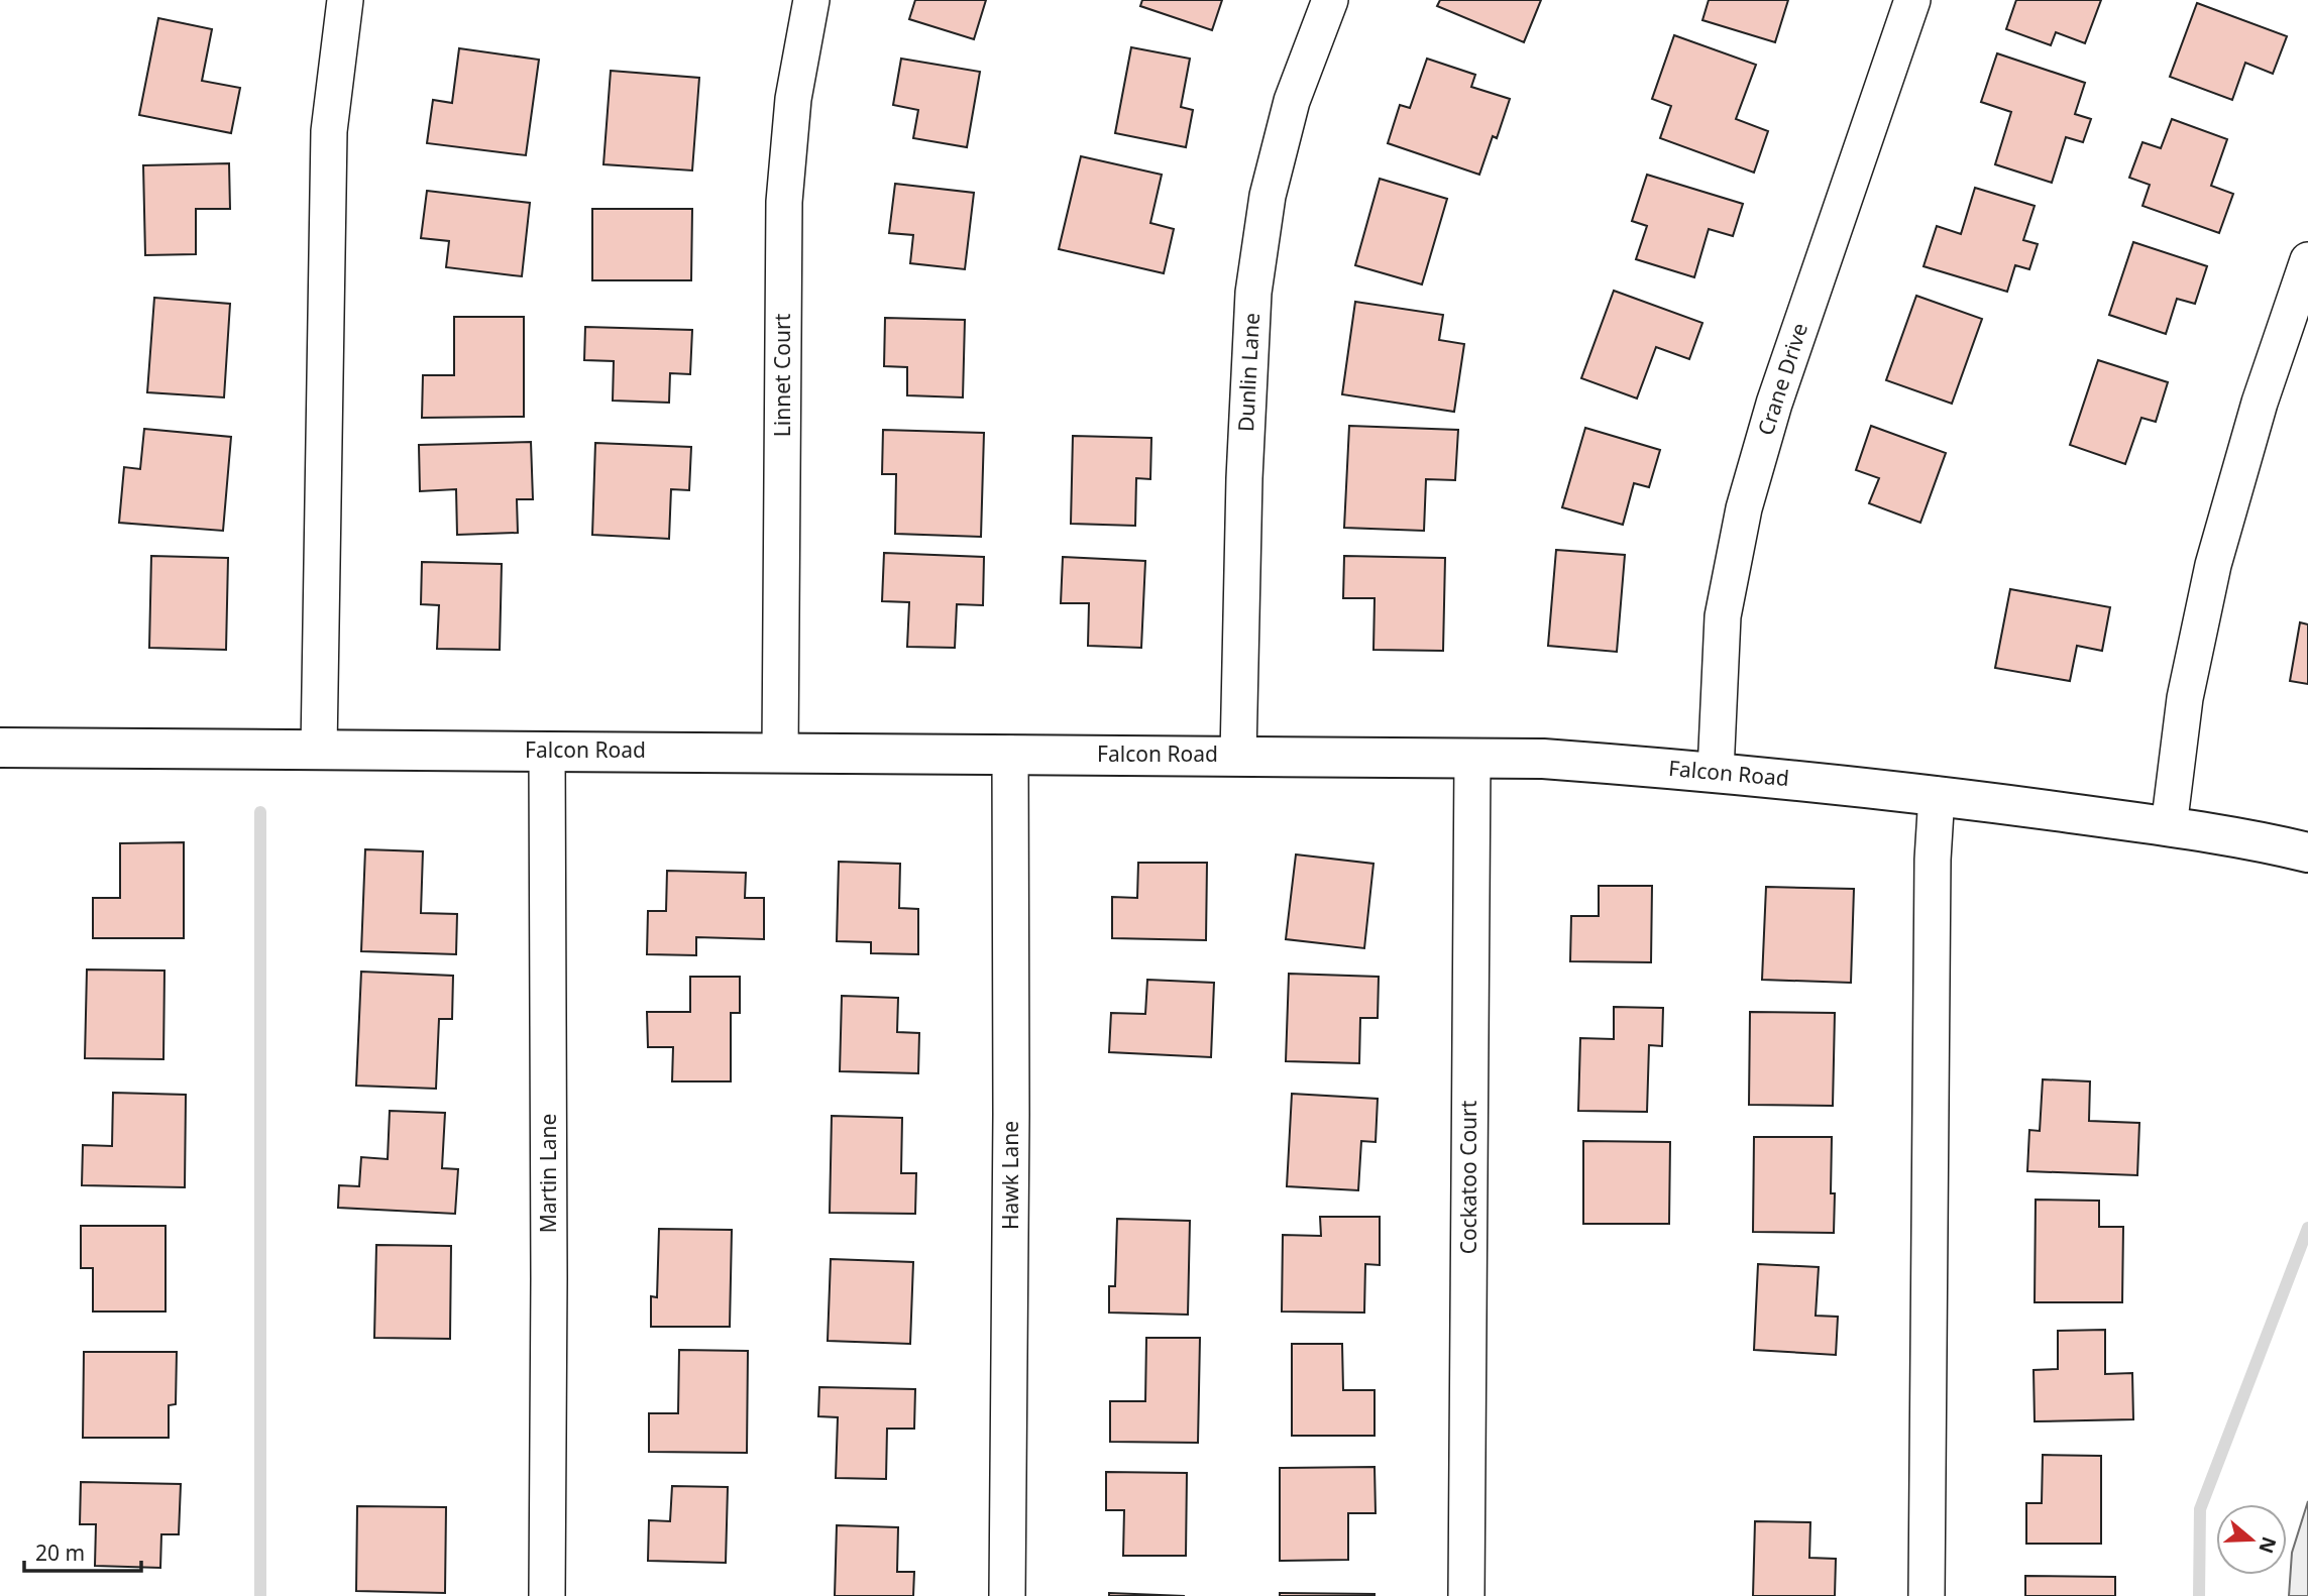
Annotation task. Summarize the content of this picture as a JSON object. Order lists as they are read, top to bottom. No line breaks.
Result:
{"streets":{"street":["Dunlin Lane","Linnet Court","Crane Drive","Falcon Road","Martin Lane","Hawk Lane","Cockatoo Court"]},"crossings":[["Dunlin Lane","Falcon Road"],["Linnet Court","Falcon Road"],["Crane Drive","Falcon Road"],["Falcon Road","Martin Lane"],["Falcon Road","Hawk Lane"],["Falcon Road","Cockatoo Court"]],"scale_bar":"20 m","north":"right"}
